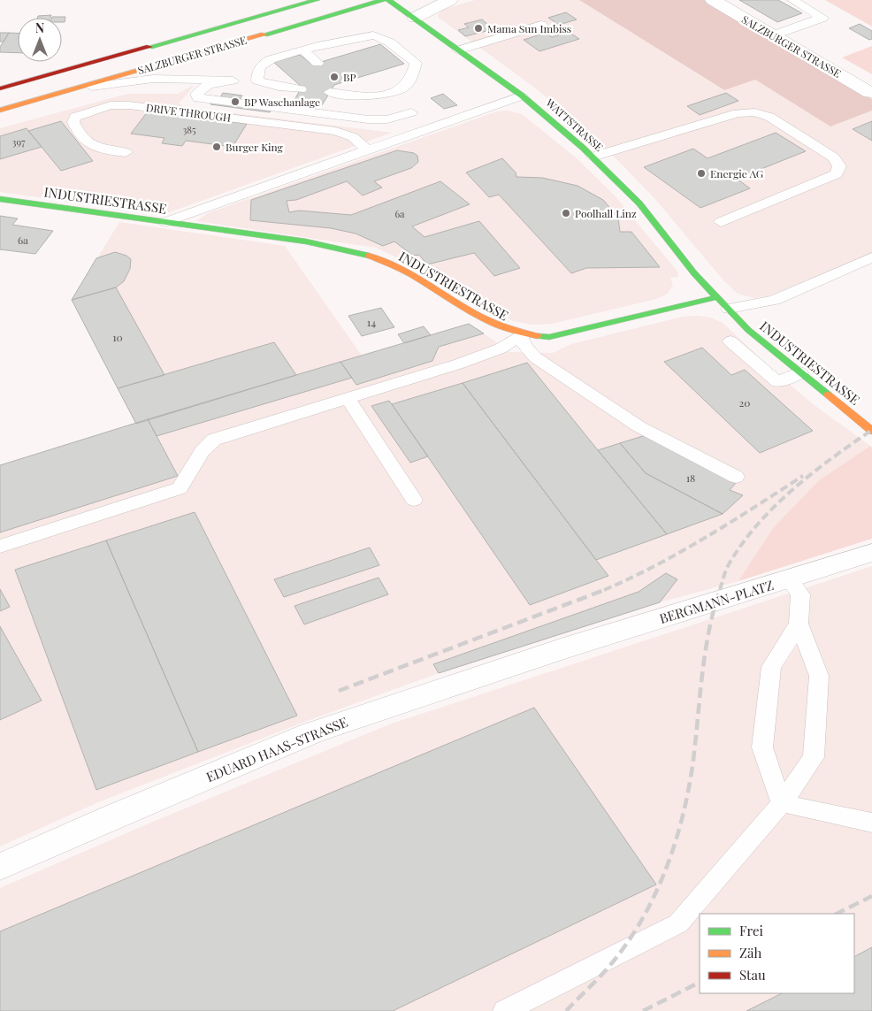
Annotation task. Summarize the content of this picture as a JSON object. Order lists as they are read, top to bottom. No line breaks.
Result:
{"streets":{"street":["SALZBURGER STRASSE","WATTSTRASSE","INDUSTRIESTRASSE","BERGMANN-PLATZ","EDUARD HAAS-STRASSE"],"lane":["DRIVE THROUGH"]},"crossings":[["WATTSTRASSE","INDUSTRIESTRASSE"],["BERGMANN-PLATZ","EDUARD HAAS-STRASSE"]],"places":["Mama Sun Imbiss","BP","BP Waschanlage","Burger King","Energie AG","Poolhall Linz"],"house_numbers":["385","397","6a","6a","14","10","20","18"],"legend":["Frei","Zäh","Stau"],"north":"top"}
